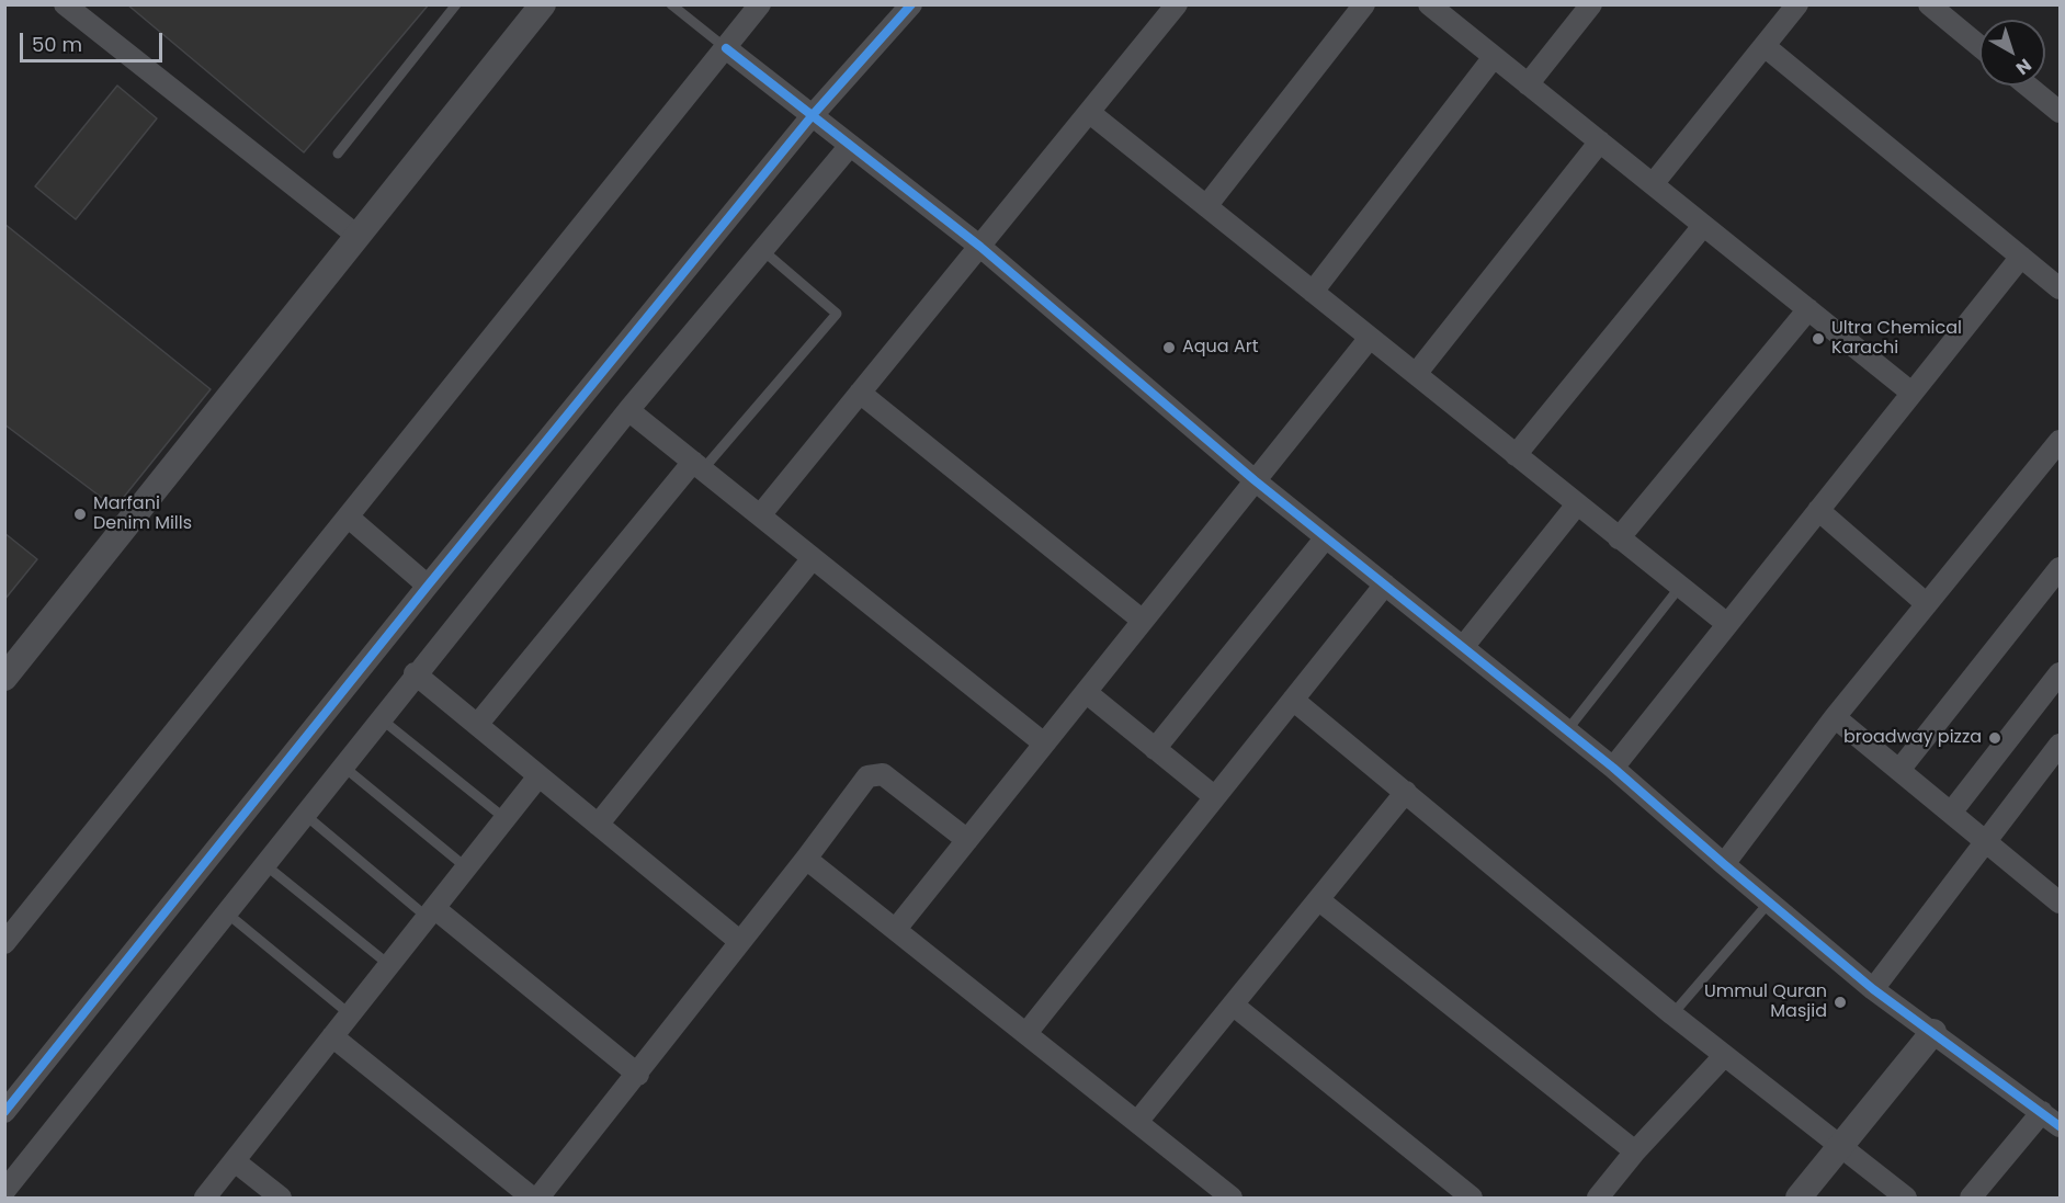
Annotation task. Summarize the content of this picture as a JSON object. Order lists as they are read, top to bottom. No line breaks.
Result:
{"places":["Ultra Chemical Karachi","Aqua Art","Marfani Denim Mills","broadway pizza","Ummul Quran Masjid"],"scale_bar":"50 m","north":"bottom right"}
